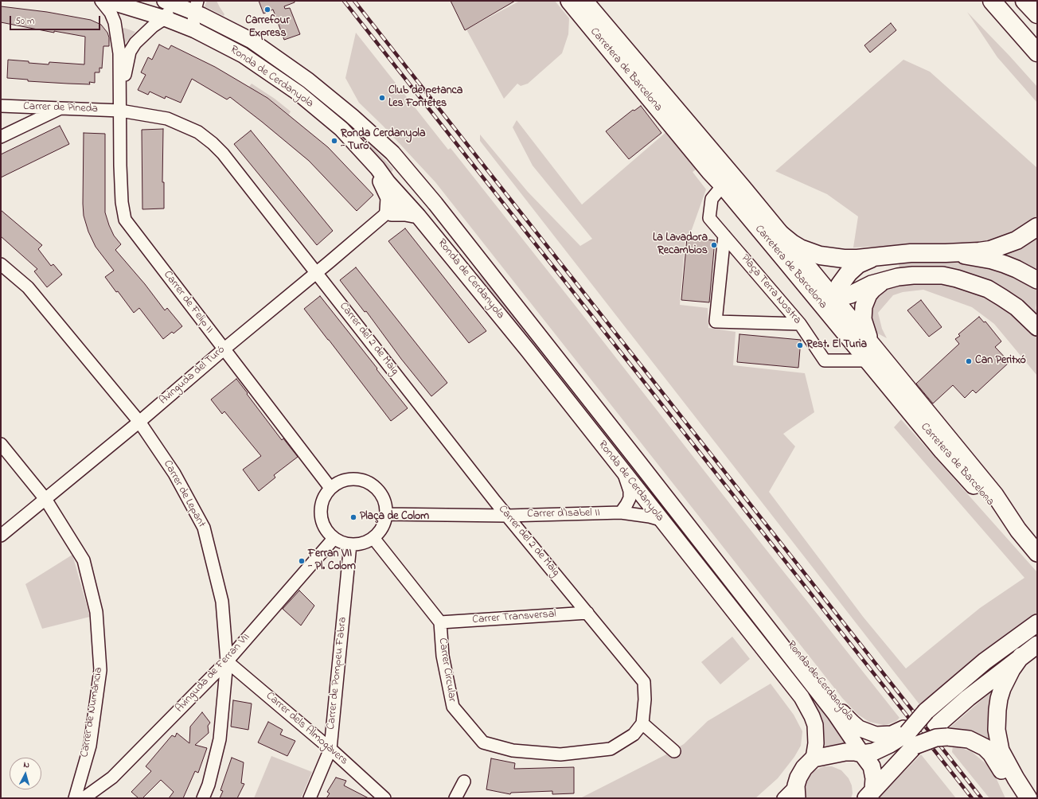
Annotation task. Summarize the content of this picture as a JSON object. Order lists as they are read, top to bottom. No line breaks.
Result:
{"streets":{"main road":["Carretera de Barcelona"],"street":["Ronda de Cerdanyola","Carrer de Pineda","Plaça Terra Nostra","Carrer de Felip II","Carrer del 2 de Maig","Avinguda del Turó","Carrer de Lepant","Carrer d'Isabel II","Carrer Transversal","Carrer Circular","Avinguda de Ferran VII","Carrer de Pompeu Fabra","Carrer de Numància","Carrer dels Almogàvers"]},"crossings":[["Carretera de Barcelona","Plaça Terra Nostra"],["Ronda de Cerdanyola","Carrer de Felip II"],["Ronda de Cerdanyola","Avinguda del Turó"],["Ronda de Cerdanyola","Carrer d'Isabel II"],["Carrer de Pineda","Carrer de Felip II"],["Carrer de Pineda","Carrer del 2 de Maig"],["Carrer de Felip II","Carrer del 2 de Maig"],["Carrer de Felip II","Avinguda del Turó"],["Carrer de Felip II","Carrer d'Isabel II"],["Carrer de Felip II","Carrer Circular"],["Carrer de Felip II","Avinguda de Ferran VII"],["Carrer de Felip II","Carrer de Pompeu Fabra"],["Carrer del 2 de Maig","Avinguda del Turó"],["Carrer del 2 de Maig","Carrer d'Isabel II"],["Carrer del 2 de Maig","Carrer Transversal"],["Avinguda del Turó","Carrer de Lepant"],["Avinguda del Turó","Carrer de Numància"],["Carrer de Lepant","Avinguda de Ferran VII"],["Carrer de Lepant","Carrer dels Almogàvers"],["Carrer d'Isabel II","Carrer Circular"],["Carrer d'Isabel II","Avinguda de Ferran VII"],["Carrer d'Isabel II","Carrer de Pompeu Fabra"],["Carrer Transversal","Carrer Circular"],["Carrer Circular","Avinguda de Ferran VII"],["Carrer Circular","Carrer de Pompeu Fabra"],["Avinguda de Ferran VII","Carrer de Pompeu Fabra"],["Avinguda de Ferran VII","Carrer dels Almogàvers"],["Carrer de Pompeu Fabra","Carrer dels Almogàvers"]],"places":["Carrefour Express","Club de petanca Les Fontetes","Ronda Cerdanyola - Turó","La Lavadora Recambios","Rest. El Turia","Can Peritxó","Plaça de Colom","Ferran VII - Pl. Colom"],"scale_bar":"50 m","north":"top"}
